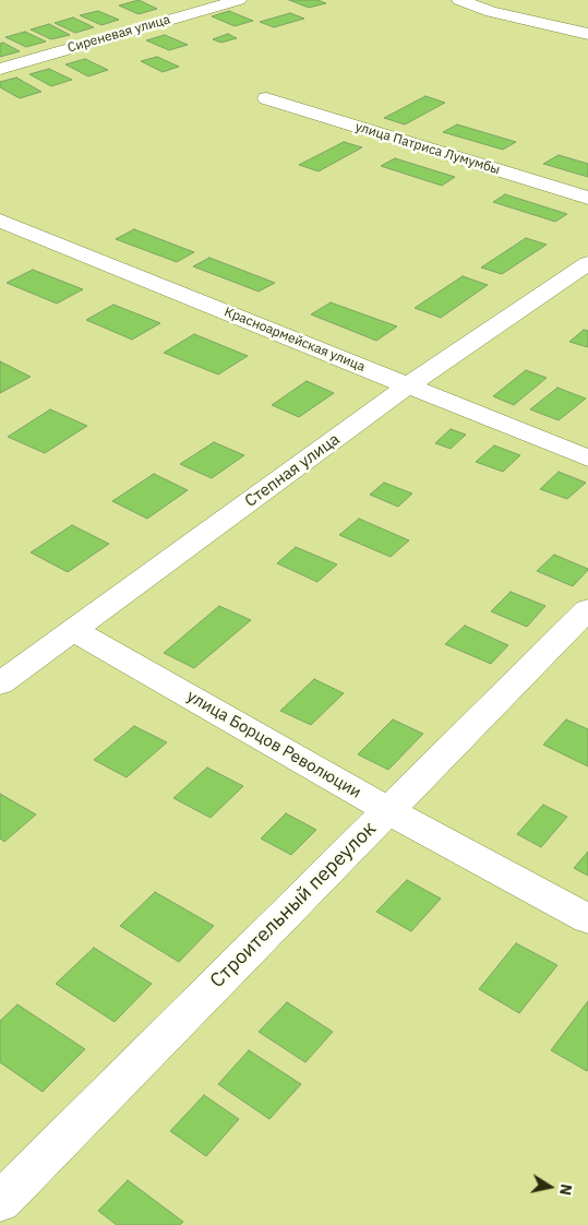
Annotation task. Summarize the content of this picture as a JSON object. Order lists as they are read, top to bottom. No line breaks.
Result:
{"streets":{"street":["Сиреневая улица","улица Патриса Лумумбы","Красноармейская улица","Степная улица","улица Борцов Революции","Строительный переулок"]},"crossings":[["Красноармейская улица","Степная улица"],["Степная улица","улица Борцов Революции"],["улица Борцов Революции","Строительный переулок"]],"north":"right"}
